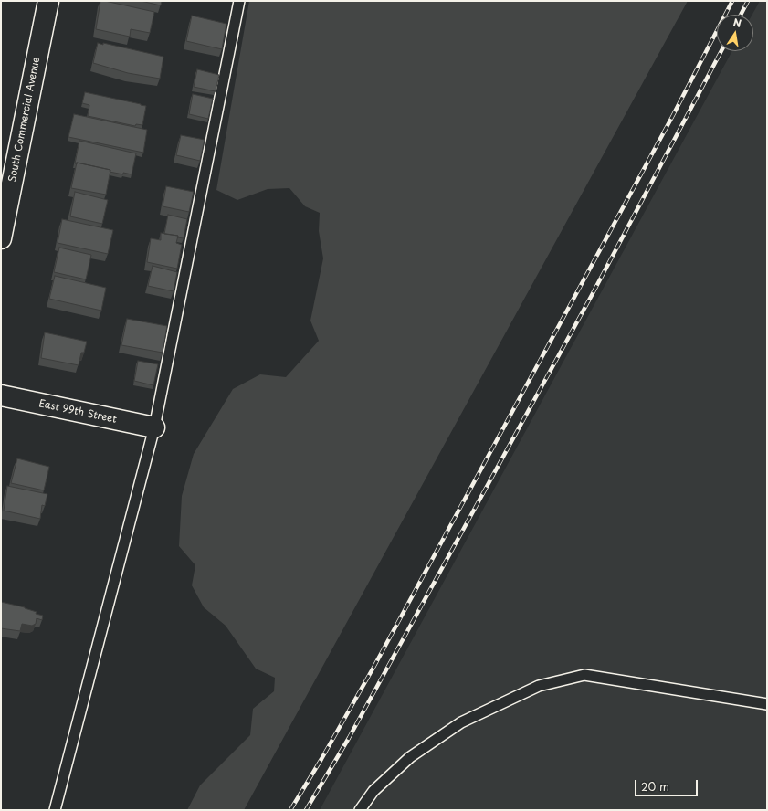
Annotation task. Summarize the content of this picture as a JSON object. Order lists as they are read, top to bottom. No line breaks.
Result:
{"streets":{"main road":["South Commercial Avenue","East 99th Street"]},"scale_bar":"20 m","north":"top"}
